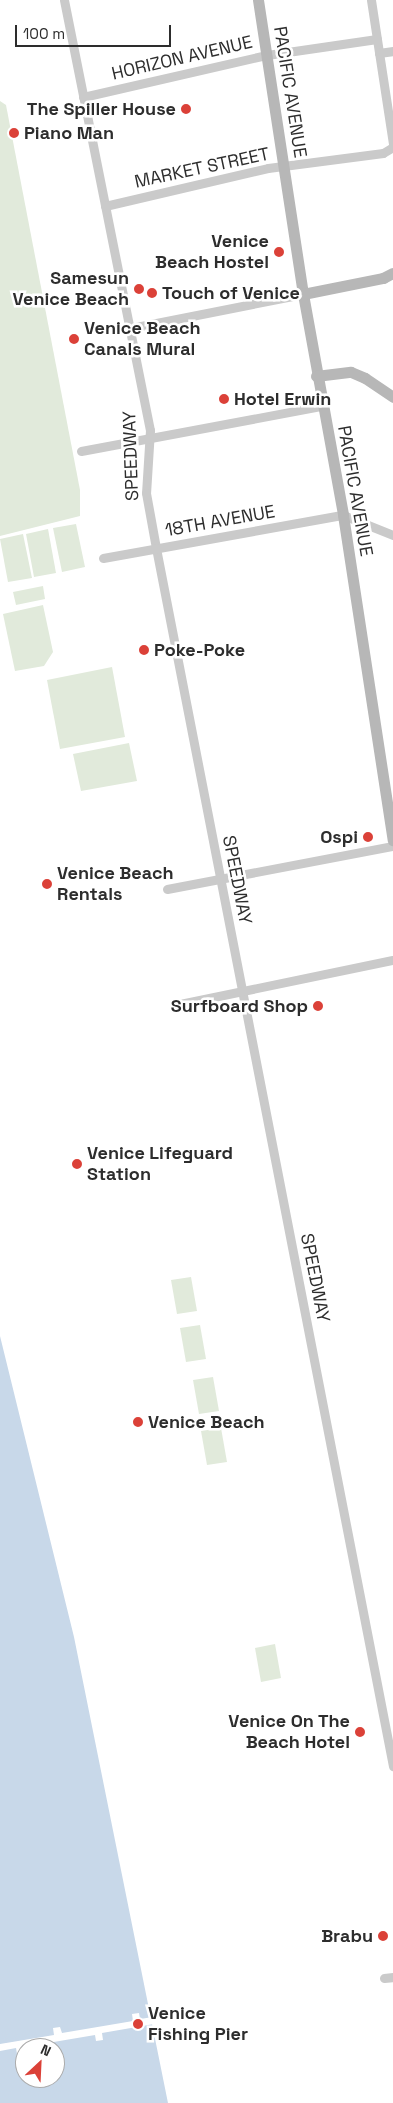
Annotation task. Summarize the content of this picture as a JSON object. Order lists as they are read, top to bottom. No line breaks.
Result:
{"streets":{"main road":["PACIFIC AVENUE"],"street":["HORIZON AVENUE","MARKET STREET","SPEEDWAY","18TH AVENUE"]},"crossings":[["HORIZON AVENUE","PACIFIC AVENUE"],["HORIZON AVENUE","SPEEDWAY"],["PACIFIC AVENUE","MARKET STREET"],["PACIFIC AVENUE","18TH AVENUE"],["MARKET STREET","SPEEDWAY"],["SPEEDWAY","18TH AVENUE"]],"places":["The Spiller House","Piano Man","Venice Beach Hostel","Samesun Venice Beach","Touch of Venice","Venice Beach Canals Mural","Hotel Erwin","Poke-Poke","Ospi","Venice Beach Rentals","Surfboard Shop","Venice Lifeguard Station","Venice Beach","Venice On The Beach Hotel","Brabu","Venice Fishing Pier"],"scale_bar":"100 m","north":"top right"}
